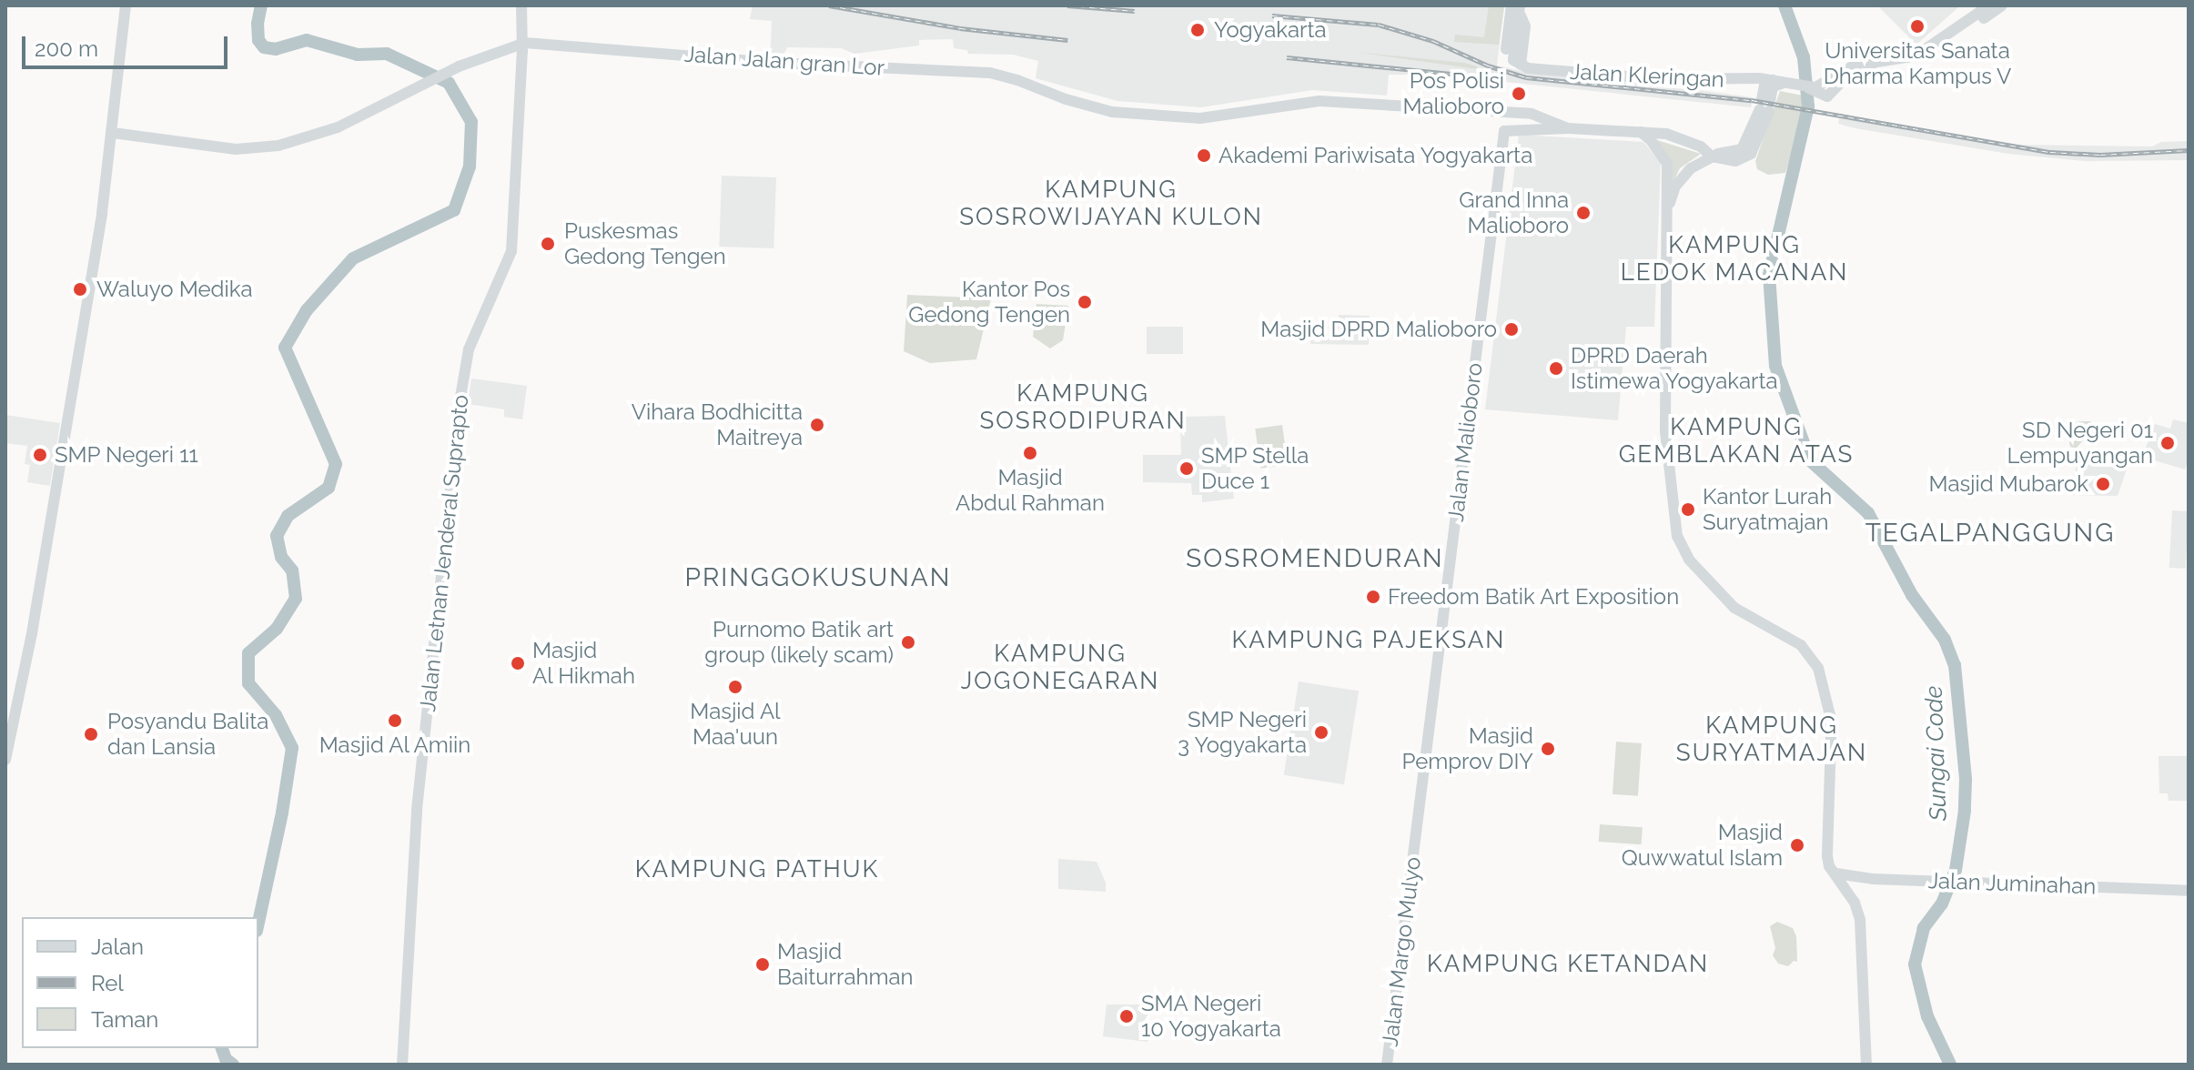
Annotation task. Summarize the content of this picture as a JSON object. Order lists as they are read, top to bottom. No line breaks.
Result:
{"streets":{"main road":["Jalan Jalan gran Lor","Jalan Kleringan","Jalan Malioboro","Jalan Letnan Jenderal Suprapto","Jalan Juminahan","Jalan Margo Mulyo"]},"crossings":[["Jalan Jalan gran Lor","Jalan Malioboro"],["Jalan Jalan gran Lor","Jalan Letnan Jenderal Suprapto"],["Jalan Malioboro","Jalan Margo Mulyo"]],"districts":["KAMPUNG SOSROWIJAYAN KULON","KAMPUNG LEDOK MACANAN","KAMPUNG SOSRODIPURAN","KAMPUNG GEMBLAKAN ATAS","TEGALPANGGUNG","SOSROMENDURAN","PRINGGOKUSUNAN","KAMPUNG PAJEKSAN","KAMPUNG JOGONEGARAN","KAMPUNG SURYATMAJAN","KAMPUNG PATHUK","KAMPUNG KETANDAN"],"water":["Sungai Code"],"places":["Universitas Sanata Dharma Kampus V","Yogyakarta","Pos Polisi Malioboro","Akademi Pariwisata Yogyakarta","Grand Inna Malioboro","Puskesmas Gedong Tengen","Waluyo Medika","Kantor Pos Gedong Tengen","Masjid DPRD Malioboro","DPRD Daerah Istimewa Yogyakarta","Vihara Bodhicitta Maitreya","SD Negeri 01 Lempuyangan","Masjid Abdul Rahman","SMP Negeri 11","SMP Stella Duce 1","Masjid Mubarok","Kantor Lurah Suryatmajan","Freedom Batik Art Exposition","Purnomo Batik art group (likely scam)","Masjid Al Hikmah","Masjid Al Maa'uun","Masjid Al Amiin","SMP Negeri 3 Yogyakarta","Posyandu Balita dan Lansia","Masjid Pemprov DIY","Masjid Quwwatul Islam","Masjid Baiturrahman","SMA Negeri 10 Yogyakarta"],"legend":["Jalan","Rel","Taman"],"scale_bar":"200 m"}
